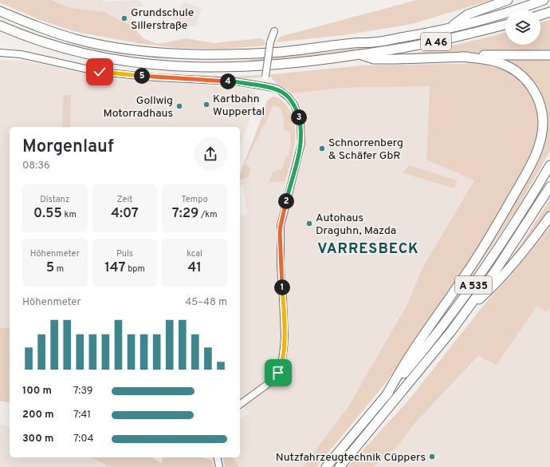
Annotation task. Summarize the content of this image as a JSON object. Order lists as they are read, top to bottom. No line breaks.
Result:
{"streets":{"highway":["A 46","A 535"]},"districts":["VARRESBECK"],"places":["Grundschule Sillerstraße","Kartbahn Wuppertal","Gollwig Motorradhaus","Schnorrenberg & Schäfer GbR","Autohaus Draguhn, Mazda","Nutzfahrzeugtechnik Cüppers"],"page":{"pins":["5","4","3","2","1"],"heading":["Morgenlauf","08:36"],"stats":[["Distanz","0.55 km"],["Zeit","4:07"],["Tempo","7:29 /km"],["Höhenmeter","5 m"],["Puls","147 bpm"],["kcal","41"]],"chart":["Höhenmeter","45–48 m"],"list":[{"name":"100 m","note":"7:39"},{"name":"200 m","note":"7:41"},{"name":"300 m","note":"7:04"}]}}
